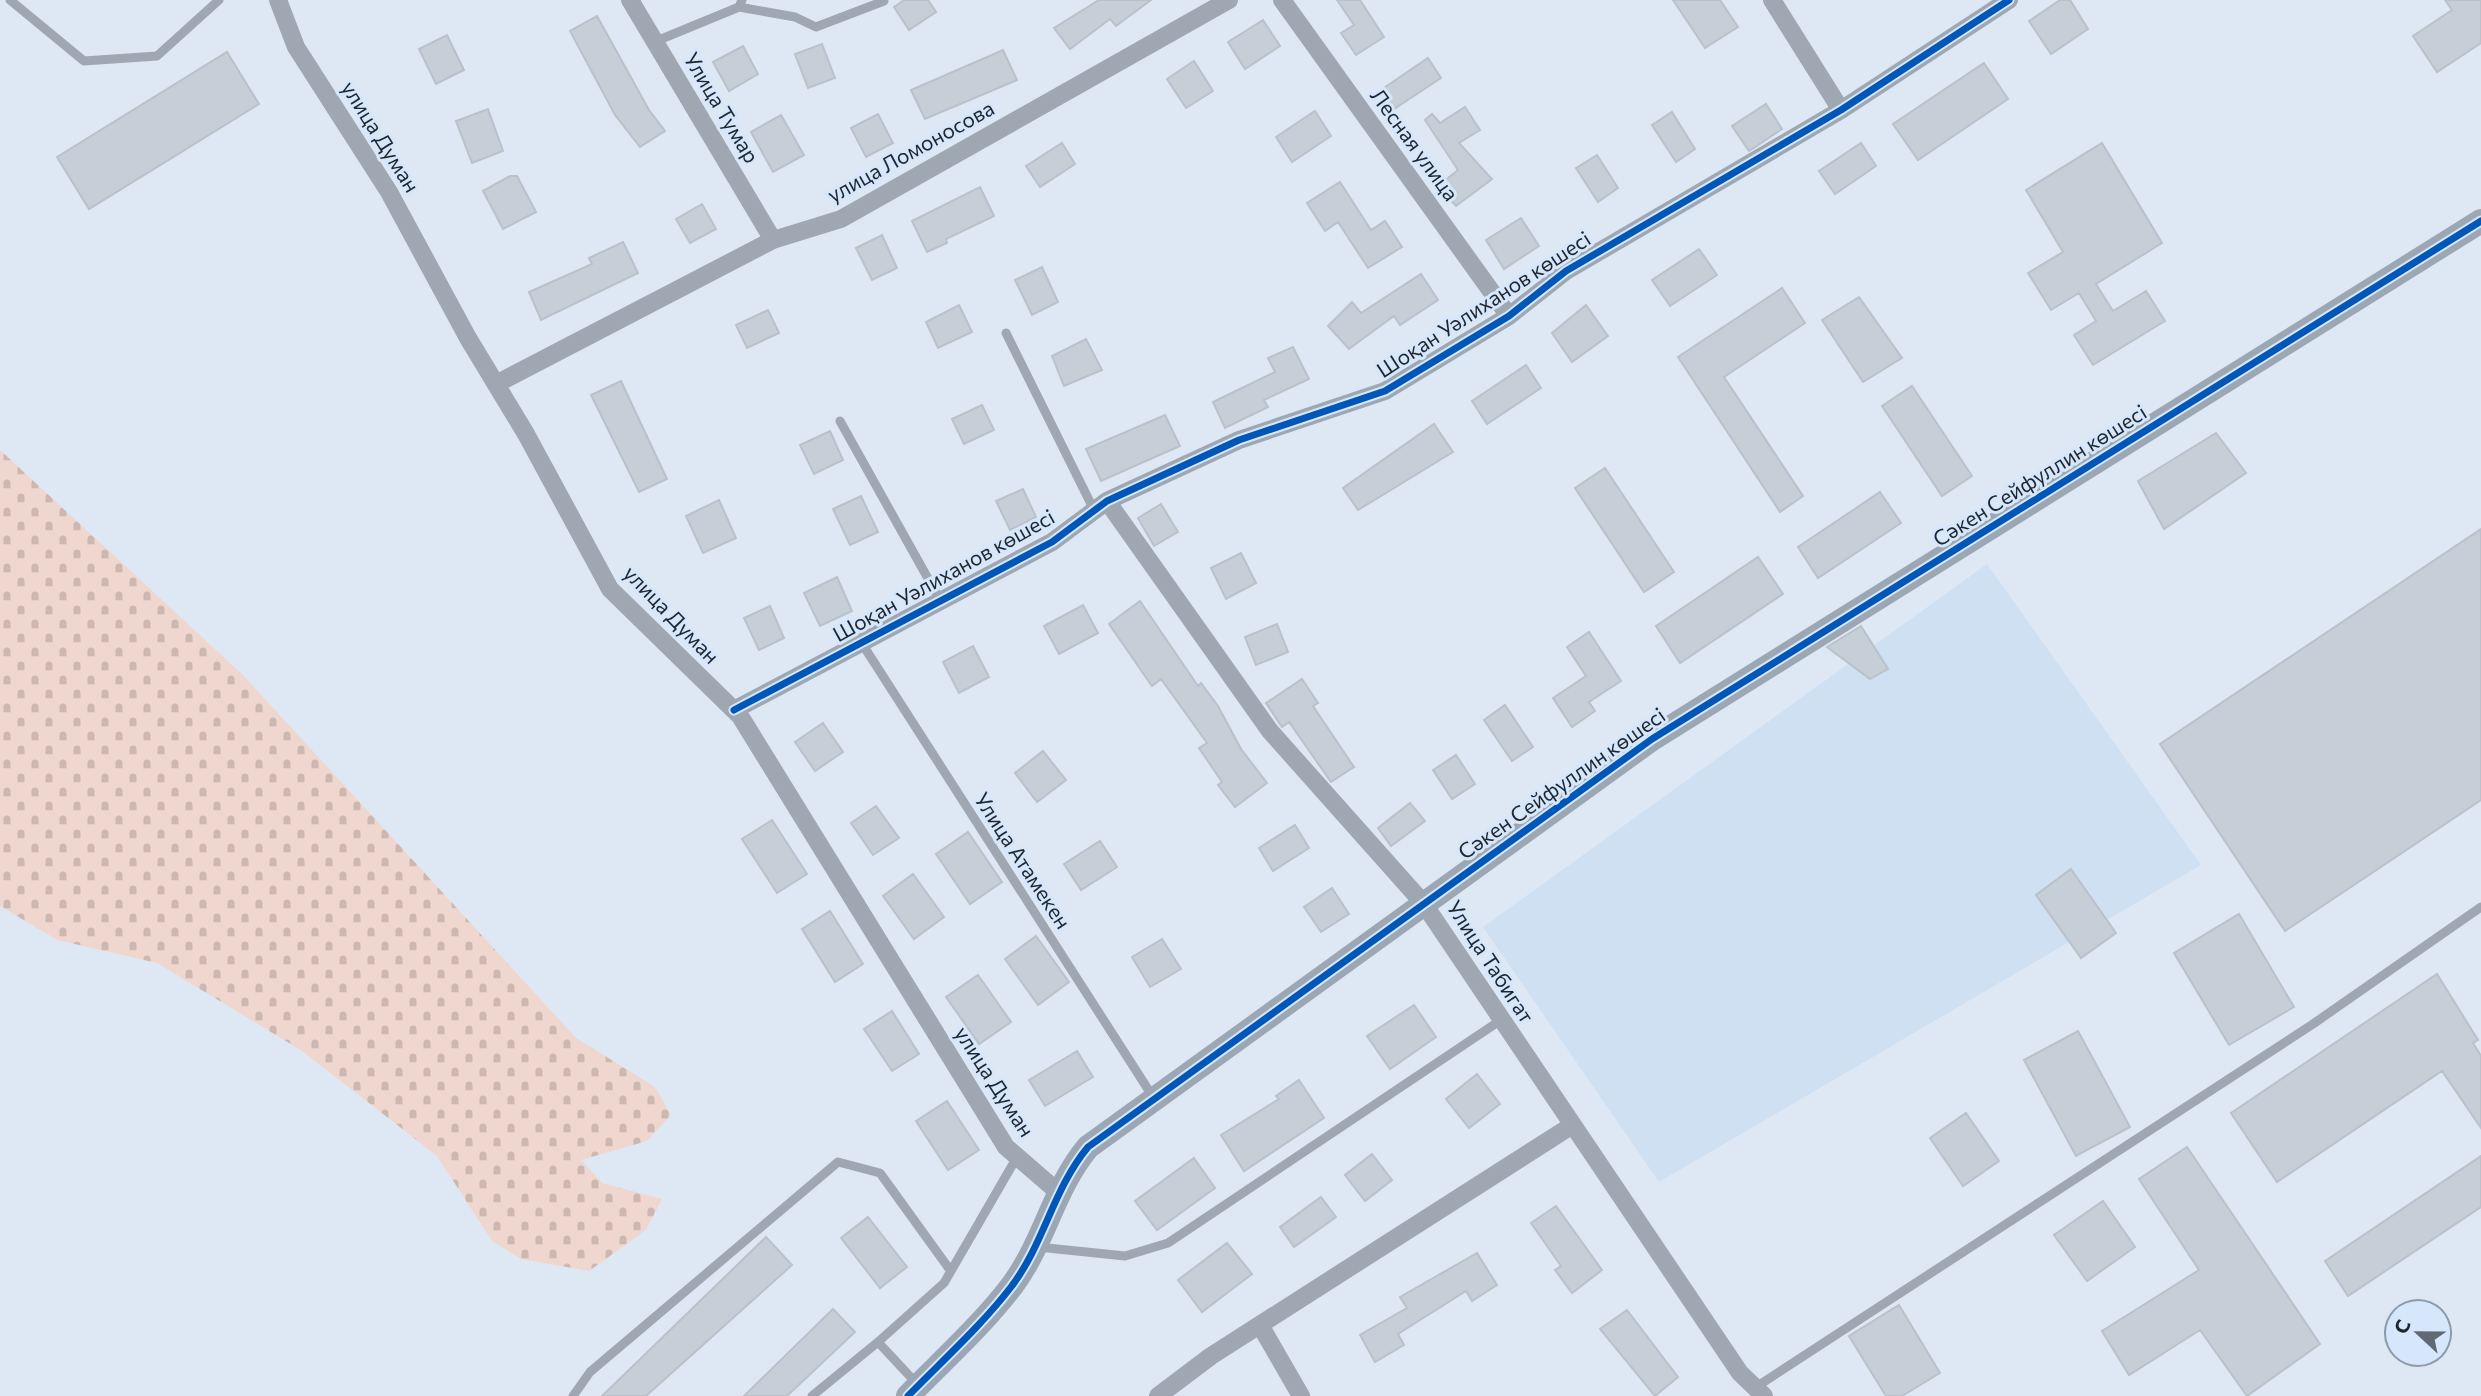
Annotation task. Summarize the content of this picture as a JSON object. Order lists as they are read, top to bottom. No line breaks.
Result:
{"streets":{"street":["Улица Тумар","улица Думан","Лесная улица","улица Ломоносова","Шоқан Уәлиханов көшесі","Сәкен Сейфуллин көшесі","Улица Табигат"],"lane":["Улица Атамекен"]},"crossings":[["Улица Тумар","улица Ломоносова"],["улица Думан","улица Ломоносова"],["улица Думан","Шоқан Уәлиханов көшесі"],["улица Думан","Сәкен Сейфуллин көшесі"],["Лесная улица","Шоқан Уәлиханов көшесі"],["Шоқан Уәлиханов көшесі","Улица Атамекен"],["Шоқан Уәлиханов көшесі","Улица Табигат"],["Сәкен Сейфуллин көшесі","Улица Атамекен"],["Сәкен Сейфуллин көшесі","Улица Табигат"]],"north":"left"}
